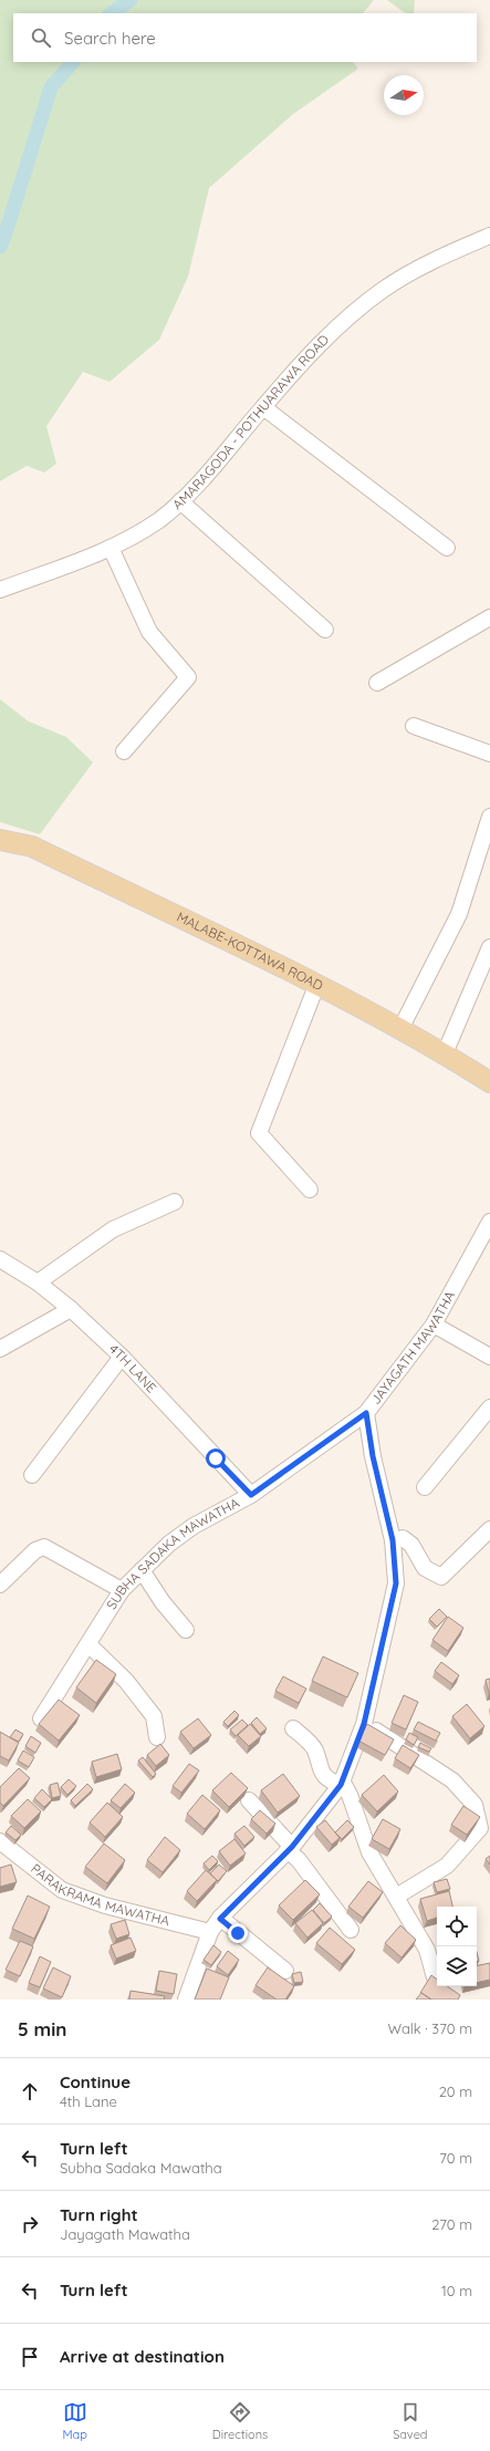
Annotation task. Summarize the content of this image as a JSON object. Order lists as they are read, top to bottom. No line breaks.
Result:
{"streets":{"main road":["MALABE-KOTTAWA ROAD"],"street":["AMARAGODA - POTHUARAWA ROAD","JAYAGATH MAWATHA","4TH LANE","SUBHA SADAKA MAWATHA","PARAKRAMA MAWATHA"]},"crossings":[["JAYAGATH MAWATHA","SUBHA SADAKA MAWATHA"],["JAYAGATH MAWATHA","PARAKRAMA MAWATHA"],["4TH LANE","SUBHA SADAKA MAWATHA"]],"north":"right","page":{"search":"Search here","heading":["5 min","Walk · 370 m"],"list":[["Continue","4th Lane","20 m"],["Turn left","Subha Sadaka Mawatha","70 m"],["Turn right","Jayagath Mawatha","270 m"],["Turn left","10 m"],"Arrive at destination"],"nav":["Map","Directions","Saved"]}}
